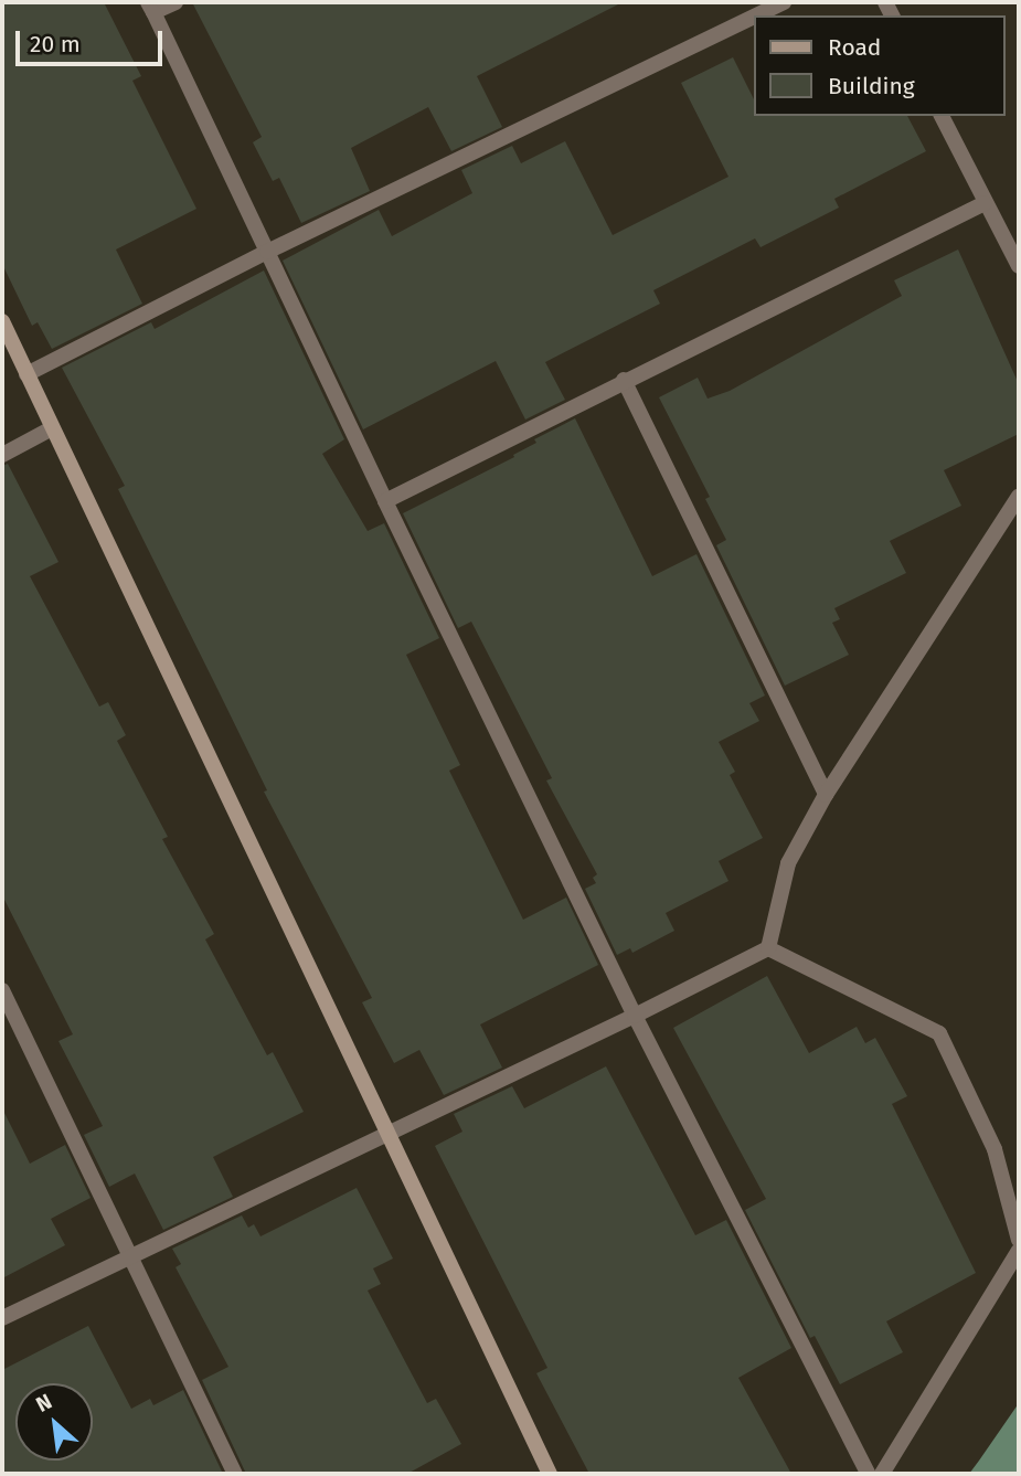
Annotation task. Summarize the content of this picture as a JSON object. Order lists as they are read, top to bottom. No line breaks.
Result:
{"legend":["Road","Building"],"scale_bar":"20 m","north":"top left"}
